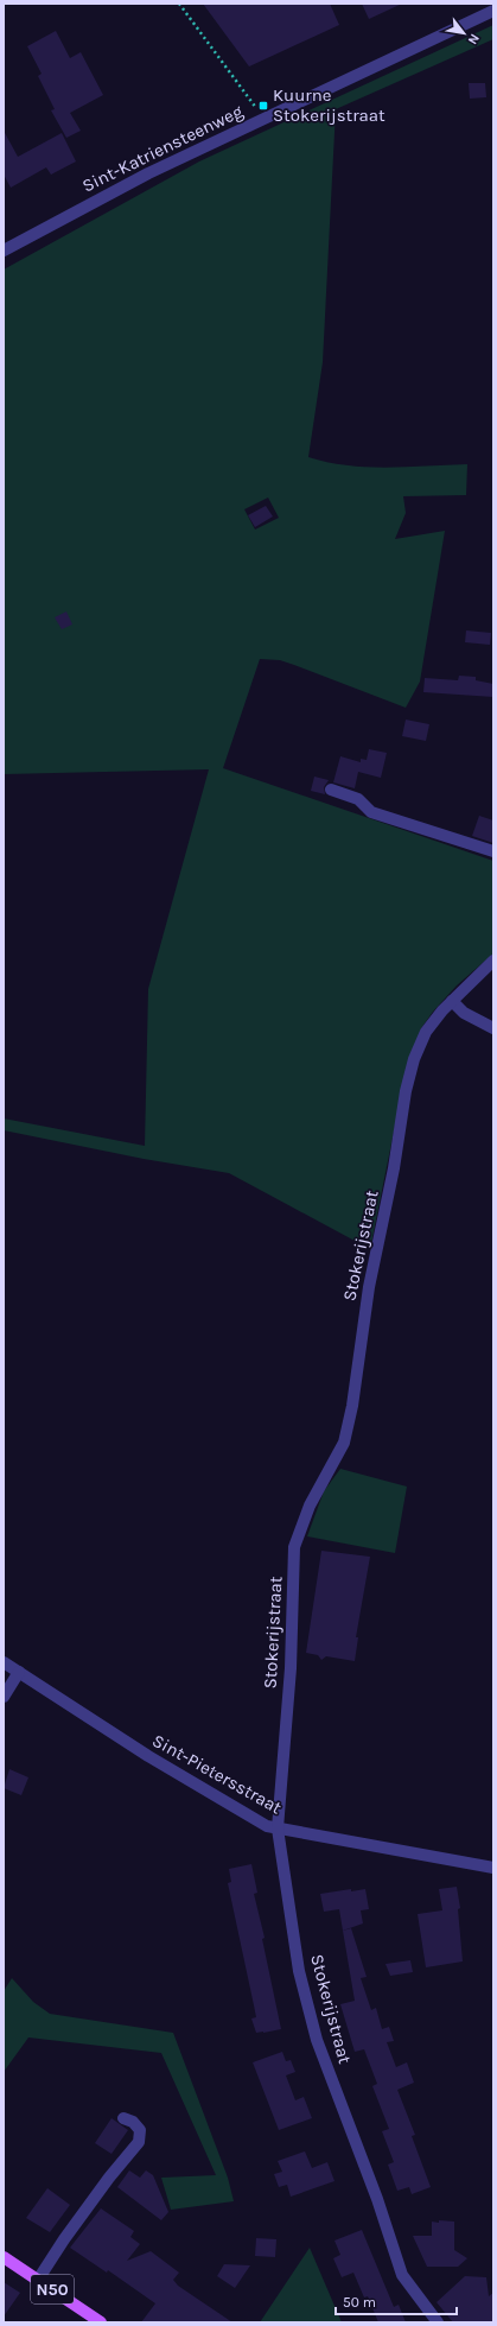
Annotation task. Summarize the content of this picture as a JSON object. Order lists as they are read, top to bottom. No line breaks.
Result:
{"streets":{"main road":["N50"],"street":["Sint-Katriensteenweg","Stokerijstraat","Sint-Pietersstraat"]},"crossings":[["Stokerijstraat","Sint-Pietersstraat"]],"places":{"transit":["Kuurne Stokerijstraat"]},"scale_bar":"50 m","north":"bottom right"}
